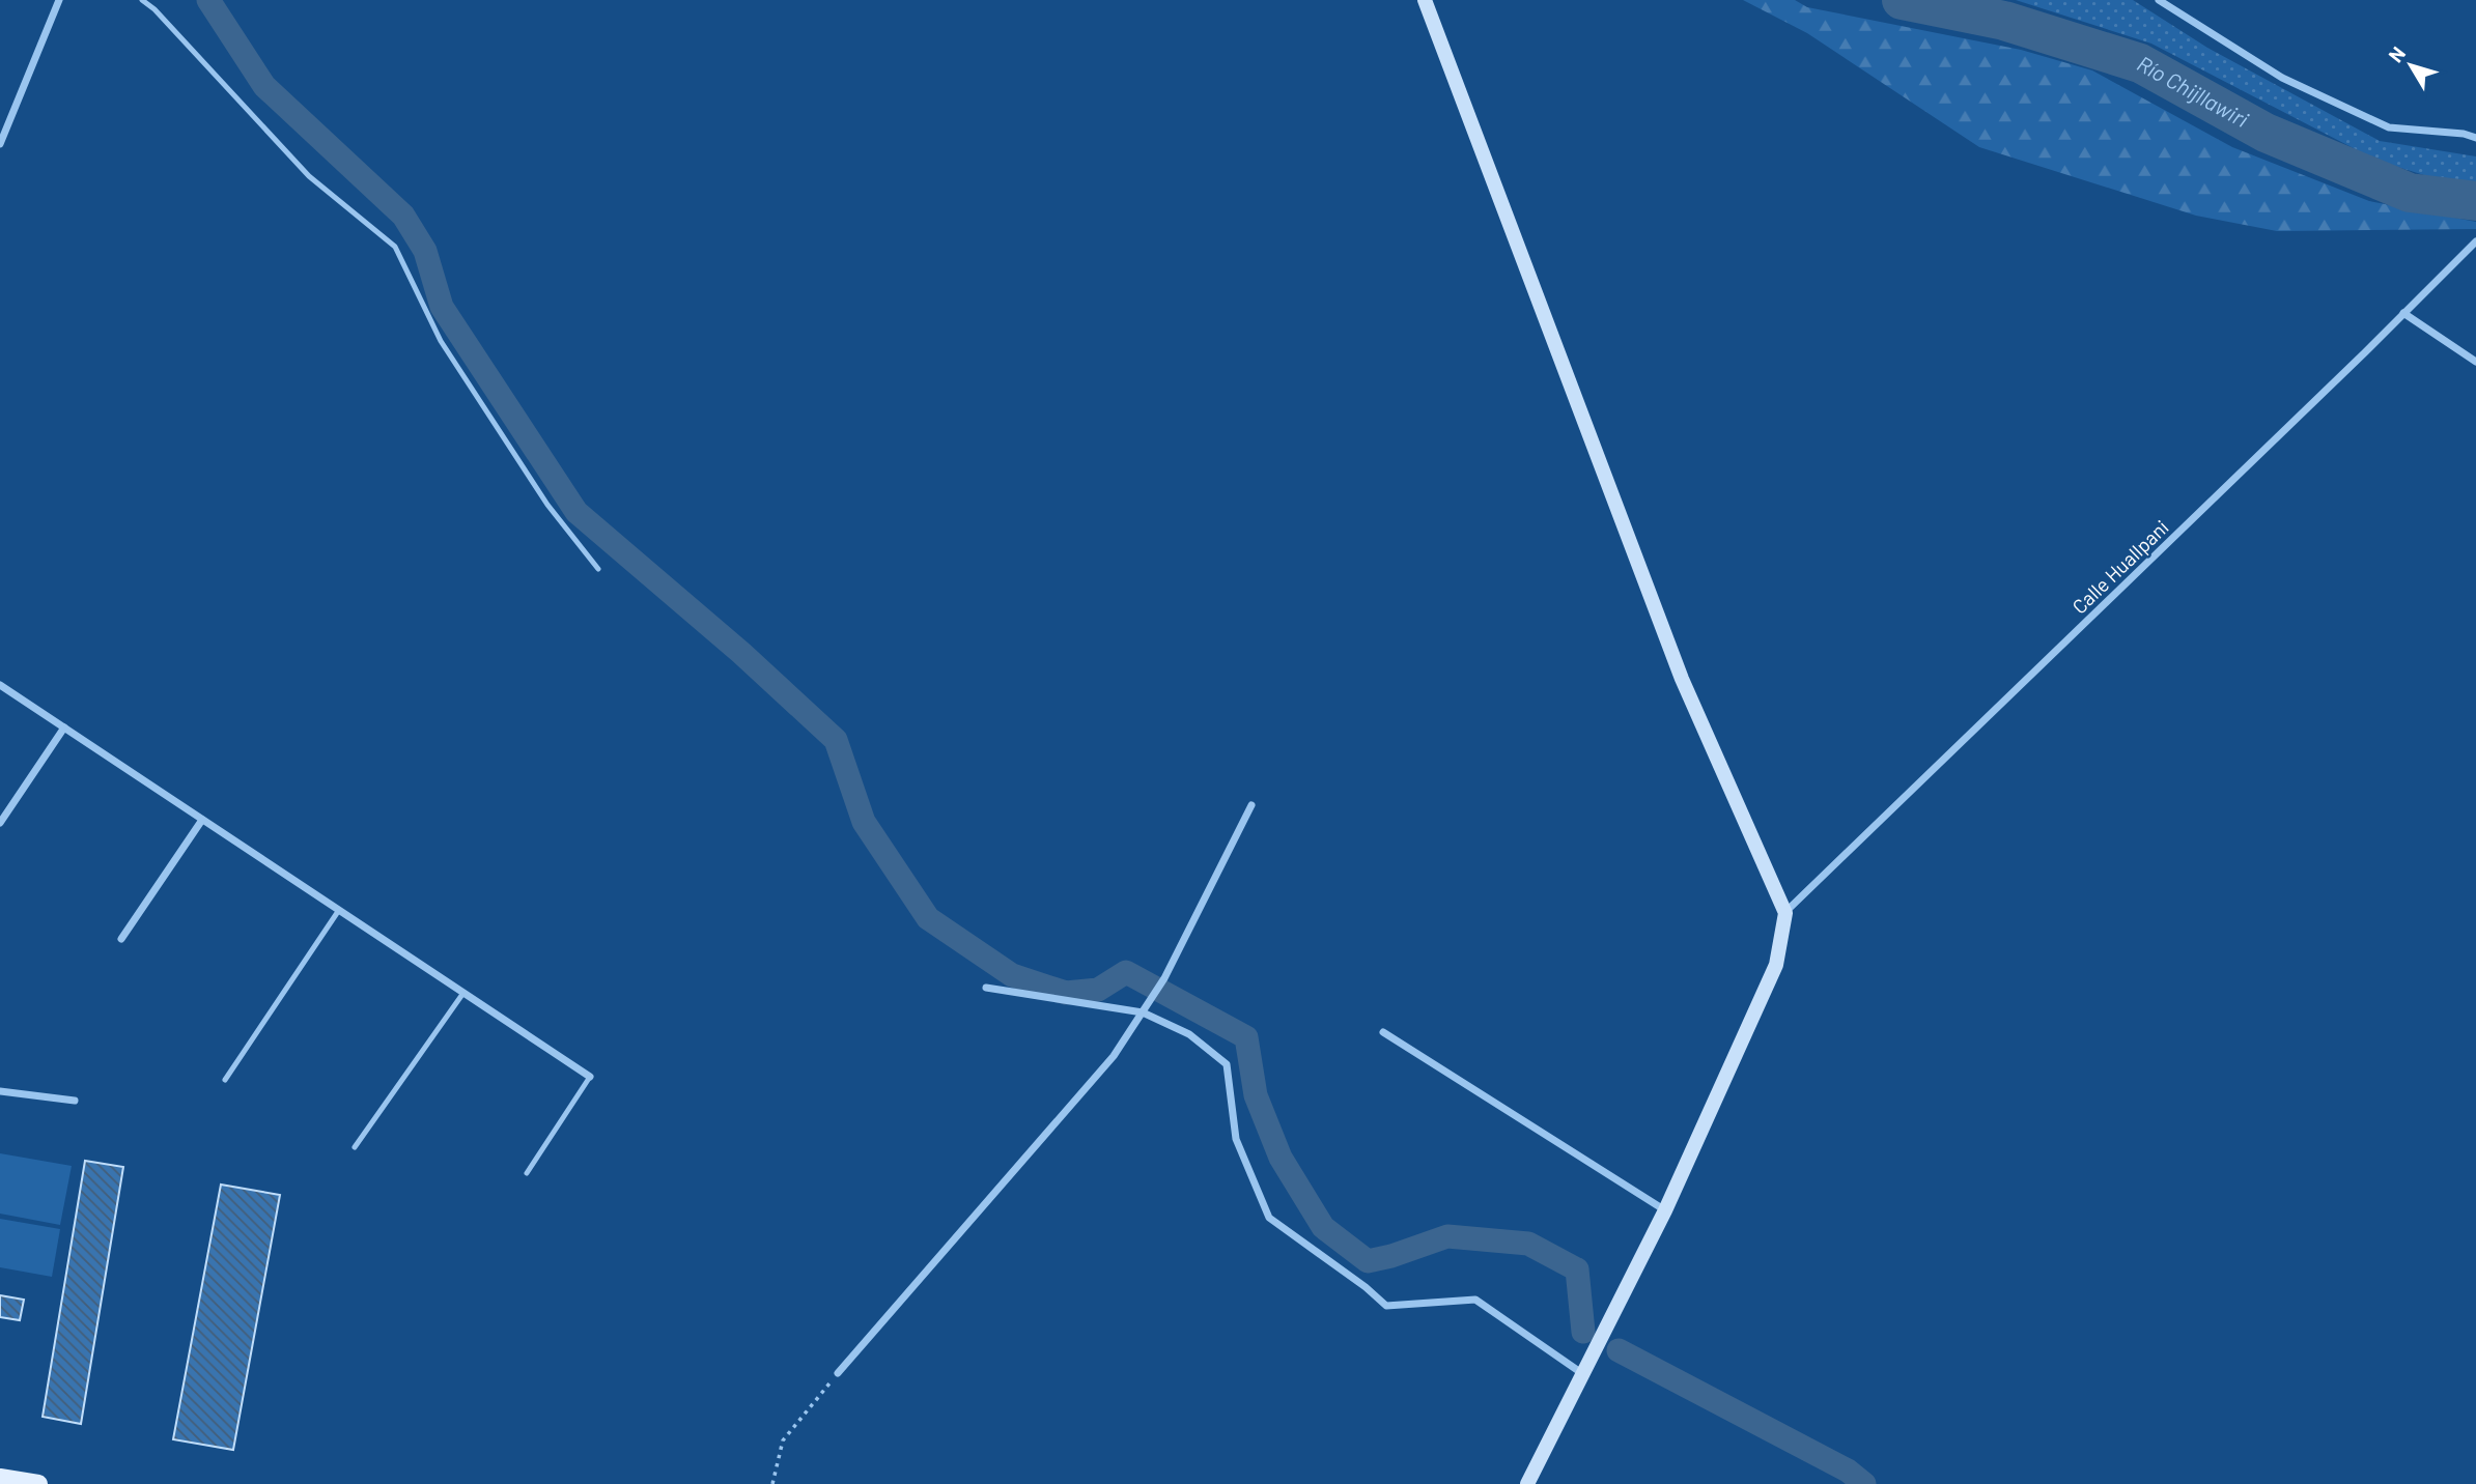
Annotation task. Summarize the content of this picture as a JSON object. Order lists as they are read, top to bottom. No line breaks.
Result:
{"streets":{"street":["Calle Huallpani"]},"water":["Río Chijllawiri"],"north":"top left"}
